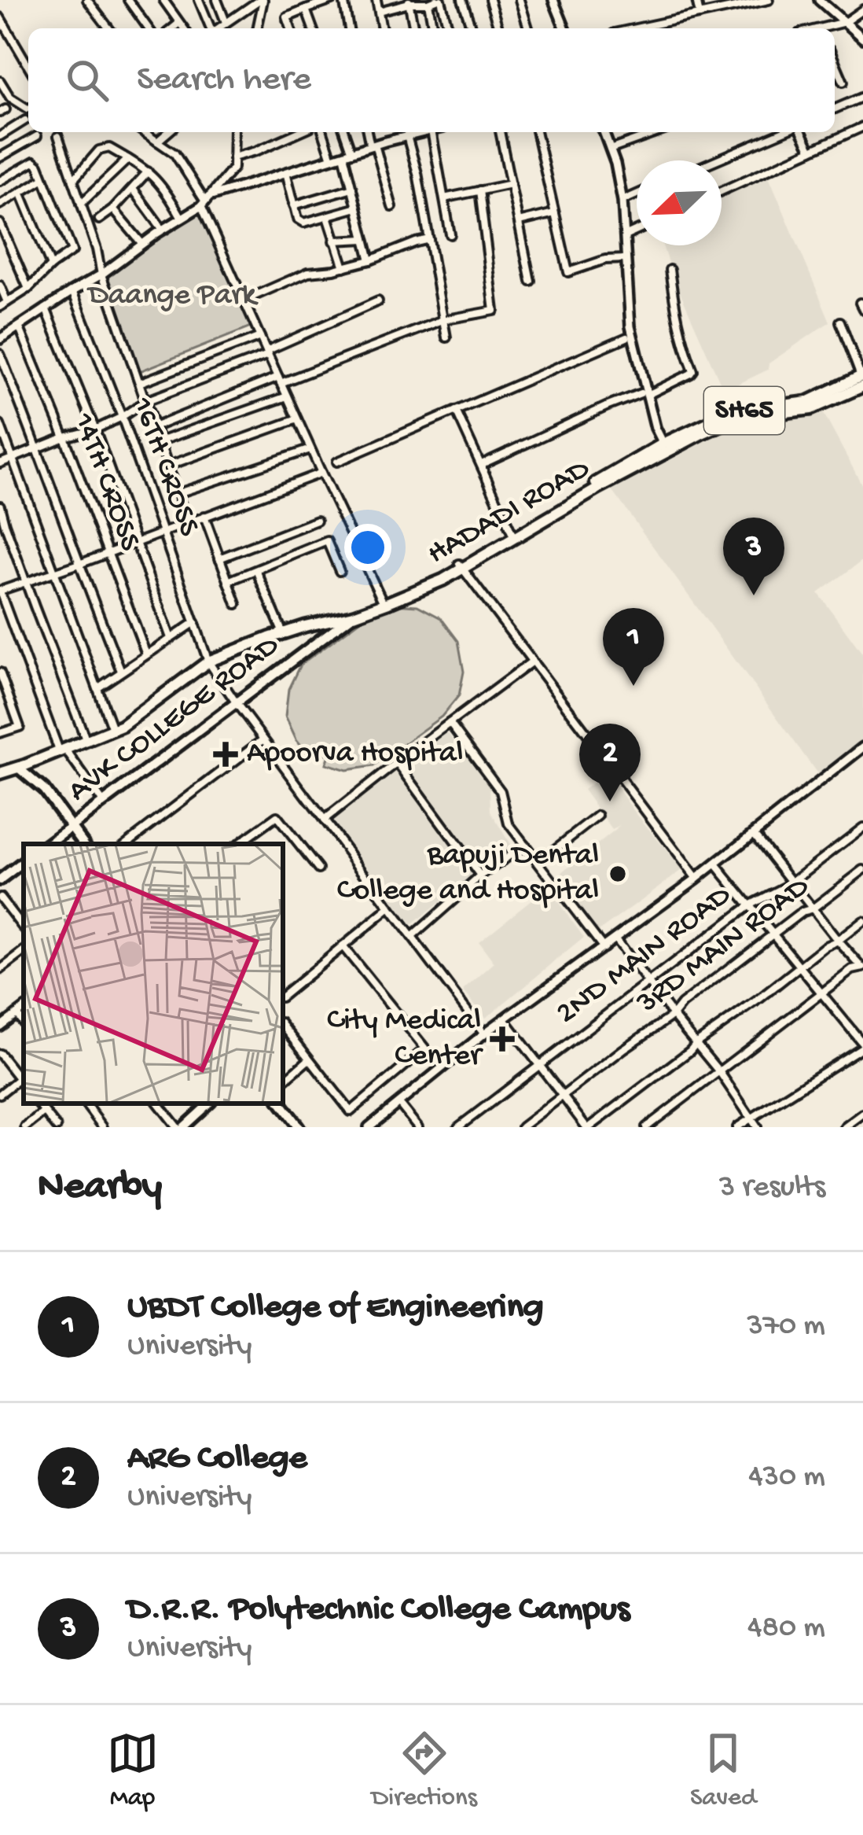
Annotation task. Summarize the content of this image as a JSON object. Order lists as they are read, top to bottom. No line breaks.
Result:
{"streets":{"main road":["SH65","HADADI ROAD","AVK COLLEGE ROAD"],"street":["16TH CROSS","14TH CROSS","3RD MAIN ROAD","2ND MAIN ROAD"]},"crossings":[["16TH CROSS","HADADI ROAD"],["16TH CROSS","AVK COLLEGE ROAD"],["HADADI ROAD","AVK COLLEGE ROAD"]],"parks":["Daange Park"],"places":{"health":["Apoorva Hospital","City Medical Center"],"other":["Bapuji Dental College and Hospital"]},"north":"bottom left","page":{"search":"Search here","pins":["3","1","2"],"heading":["Nearby","3 results"],"list":[{"mark":"1","name":"UBDT College of Engineering","note":"University","value":"370 m"},{"mark":"2","name":"ARG College","note":"University","value":"430 m"},{"mark":"3","name":"D.R.R. Polytechnic College Campus","note":"University","value":"480 m"}],"nav":["Map","Directions","Saved"]}}
